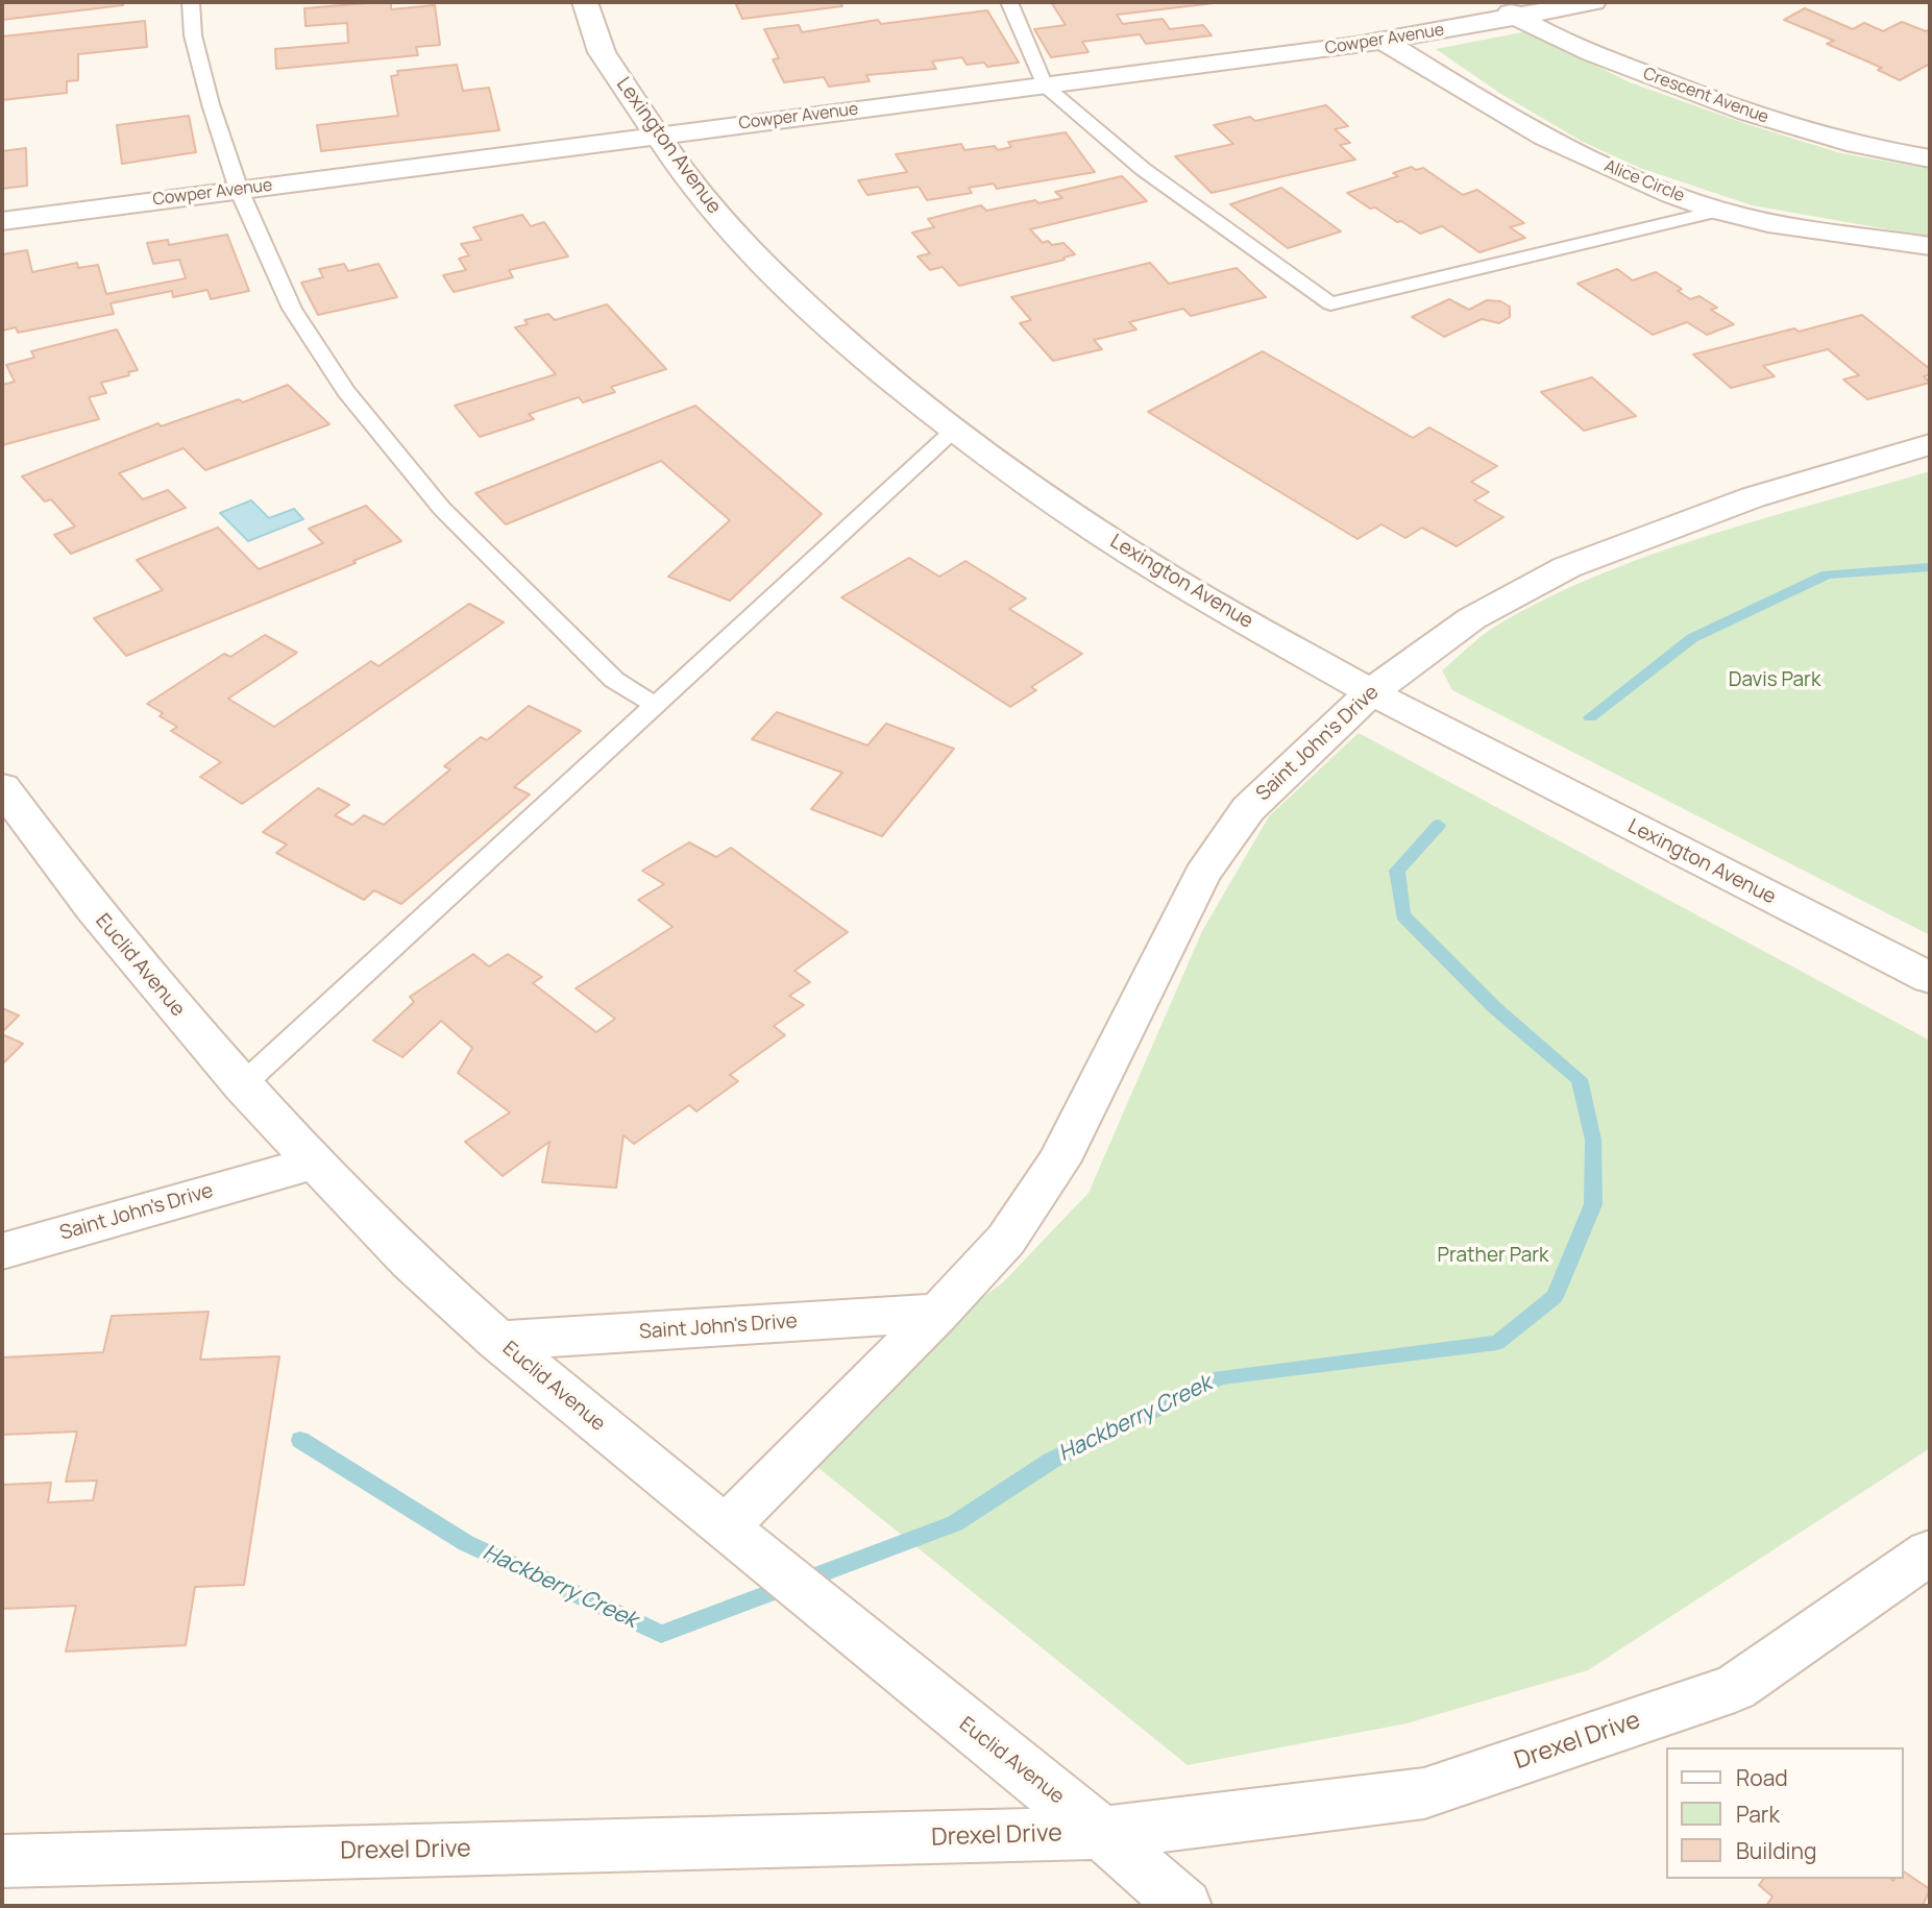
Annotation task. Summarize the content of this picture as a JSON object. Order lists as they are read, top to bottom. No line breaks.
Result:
{"streets":{"street":["Cowper Avenue","Crescent Avenue","Lexington Avenue","Alice Circle","Saint John's Drive","Euclid Avenue","Drexel Drive"]},"crossings":[["Cowper Avenue","Crescent Avenue"],["Cowper Avenue","Lexington Avenue"],["Cowper Avenue","Alice Circle"],["Lexington Avenue","Saint John's Drive"],["Saint John's Drive","Euclid Avenue"],["Euclid Avenue","Drexel Drive"]],"water":["Hackberry Creek"],"parks":["Davis Park","Prather Park"],"legend":["Road","Park","Building"]}
